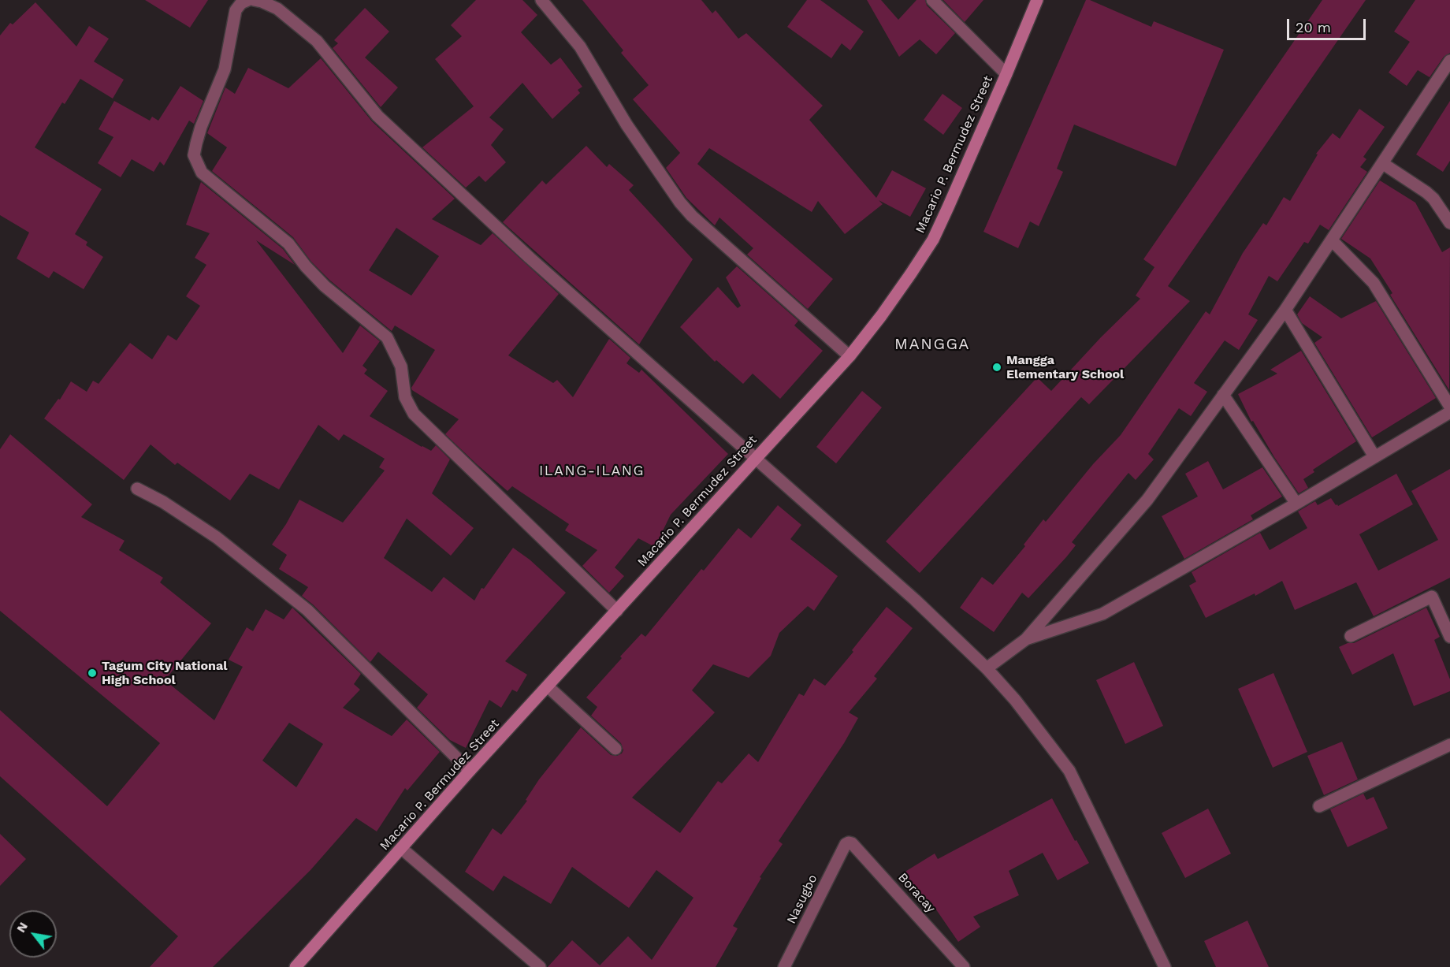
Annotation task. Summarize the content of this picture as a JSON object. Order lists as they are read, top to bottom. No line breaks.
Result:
{"streets":{"main road":["Macario P. Bermudez Street"],"street":["Boracay","Nasugbo"]},"crossings":[["Boracay","Nasugbo"]],"districts":["MANGGA","ILANG-ILANG"],"places":["Mangga Elementary School","Tagum City National High School"],"scale_bar":"20 m","north":"top left"}
